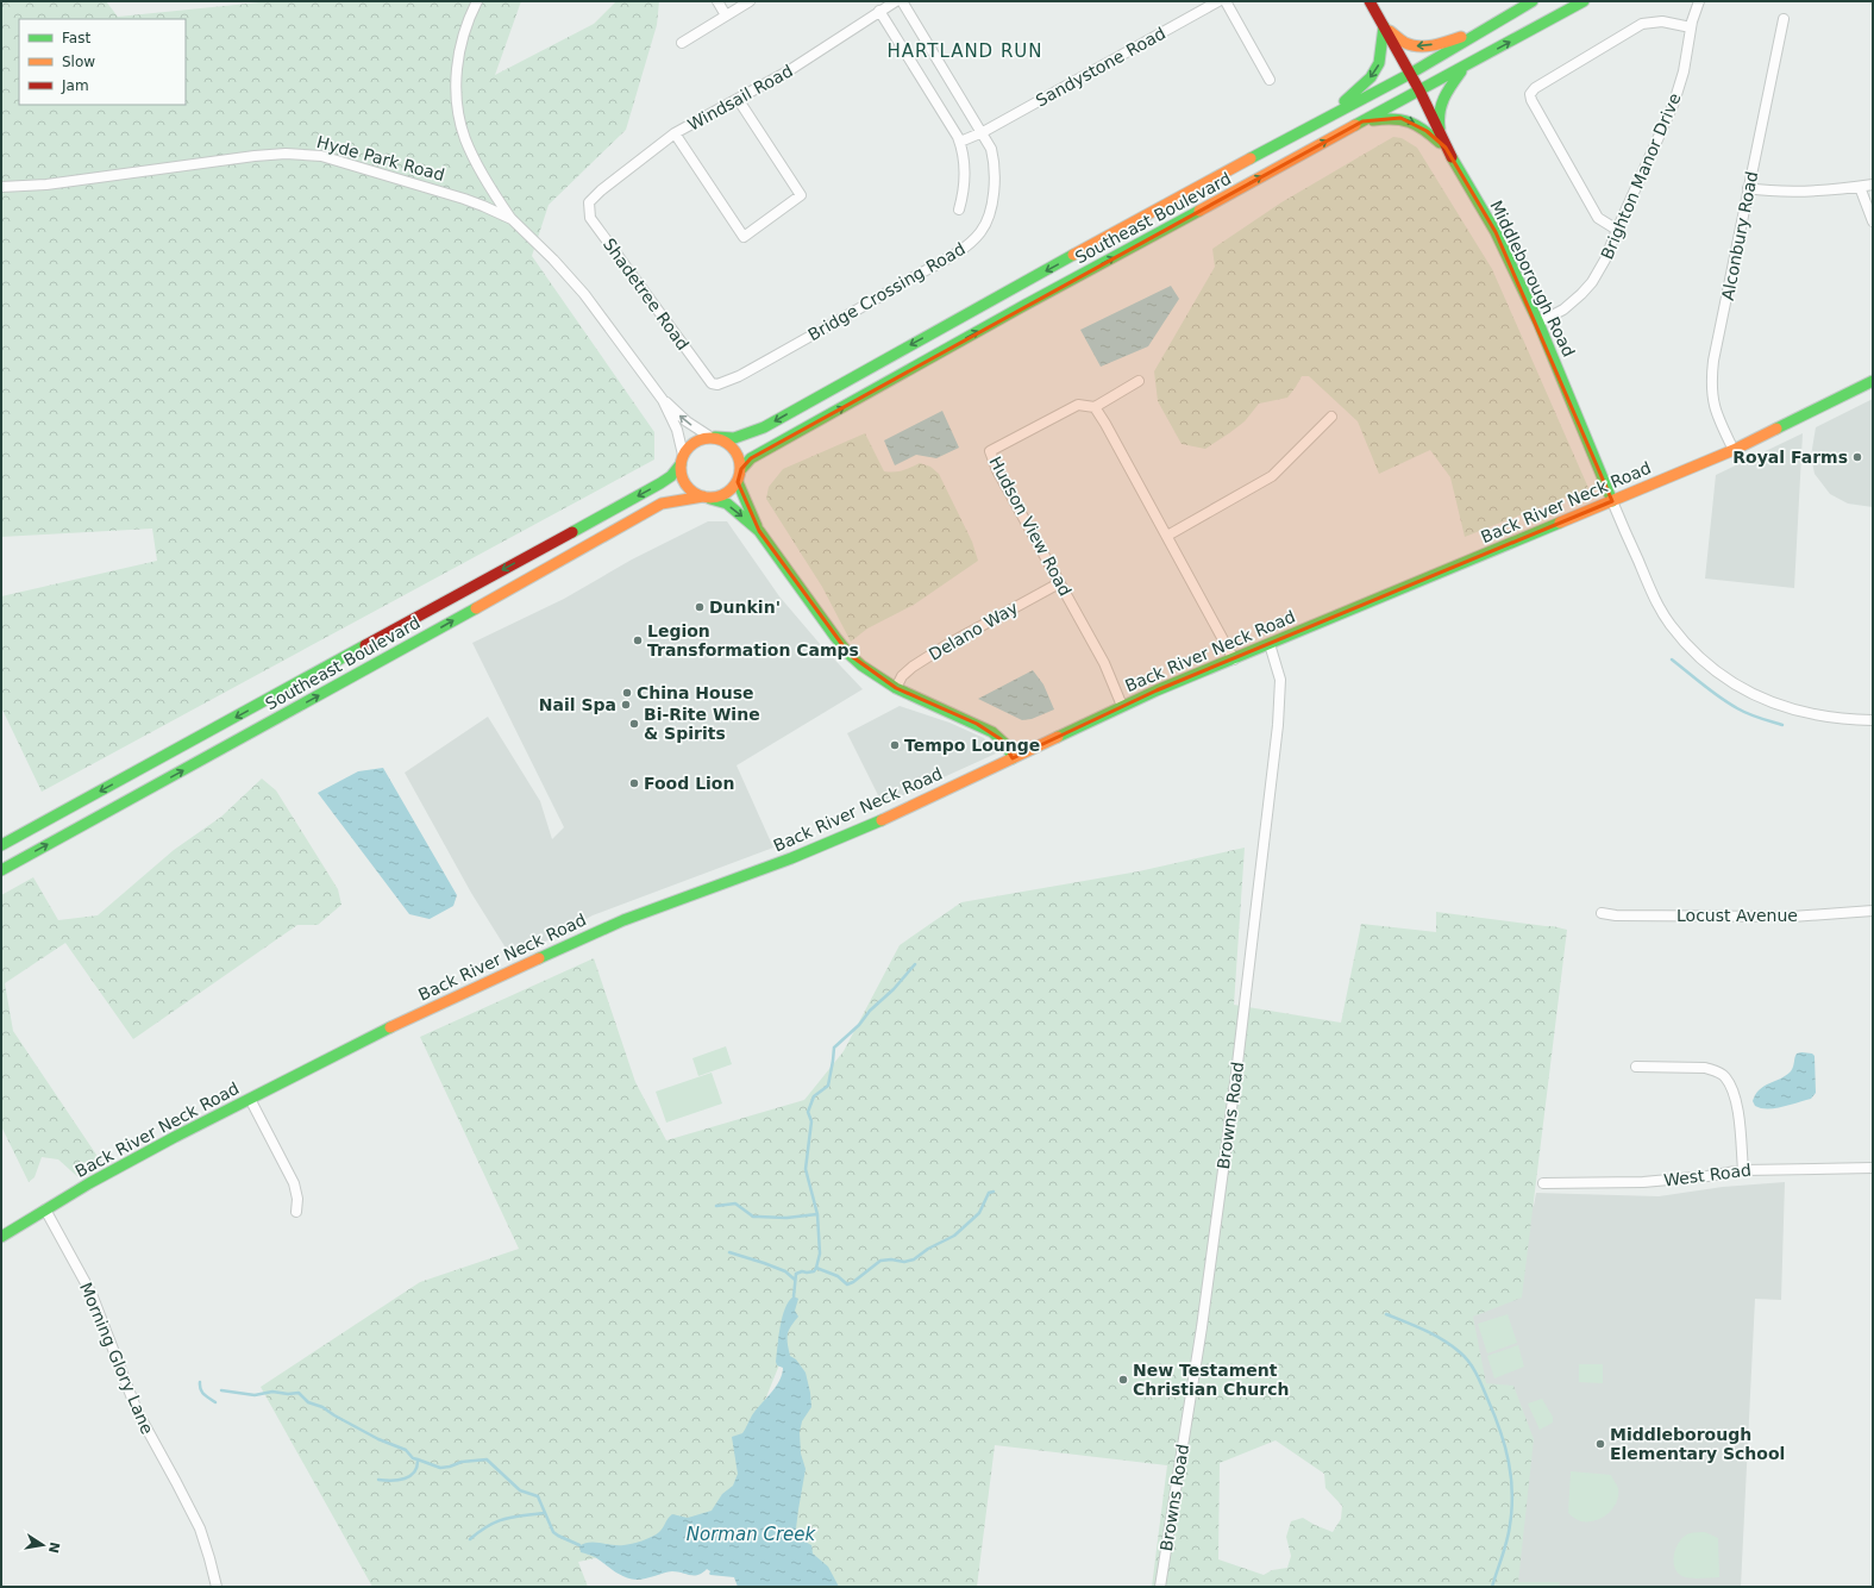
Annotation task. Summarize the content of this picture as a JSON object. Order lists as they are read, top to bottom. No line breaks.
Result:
{"streets":{"main road":["Southeast Boulevard","Middleborough Road","Back River Neck Road"],"street":["Sandystone Road","Windsail Road","Hyde Park Road","Brighton Manor Drive","Alconbury Road","Bridge Crossing Road","Shadetree Road","Hudson View Road","Delano Way","Locust Avenue","Browns Road","West Road","Morning Glory Lane"]},"crossings":[["Sandystone Road","Bridge Crossing Road"],["Windsail Road","Shadetree Road"],["Hyde Park Road","Southeast Boulevard"],["Brighton Manor Drive","Middleborough Road"],["Southeast Boulevard","Middleborough Road"],["Alconbury Road","Back River Neck Road"],["Middleborough Road","Back River Neck Road"],["Bridge Crossing Road","Shadetree Road"],["Back River Neck Road","Hudson View Road"],["Back River Neck Road","Browns Road"],["Back River Neck Road","Morning Glory Lane"],["Hudson View Road","Delano Way"]],"districts":["HARTLAND RUN"],"water":["Norman Creek"],"places":["Royal Farms","Dunkin'","Legion Transformation Camps","China House","Nail Spa","Bi-Rite Wine & Spirits","Tempo Lounge","Food Lion","New Testament Christian Church","Middleborough Elementary School"],"legend":["Fast","Slow","Jam"],"north":"right"}
